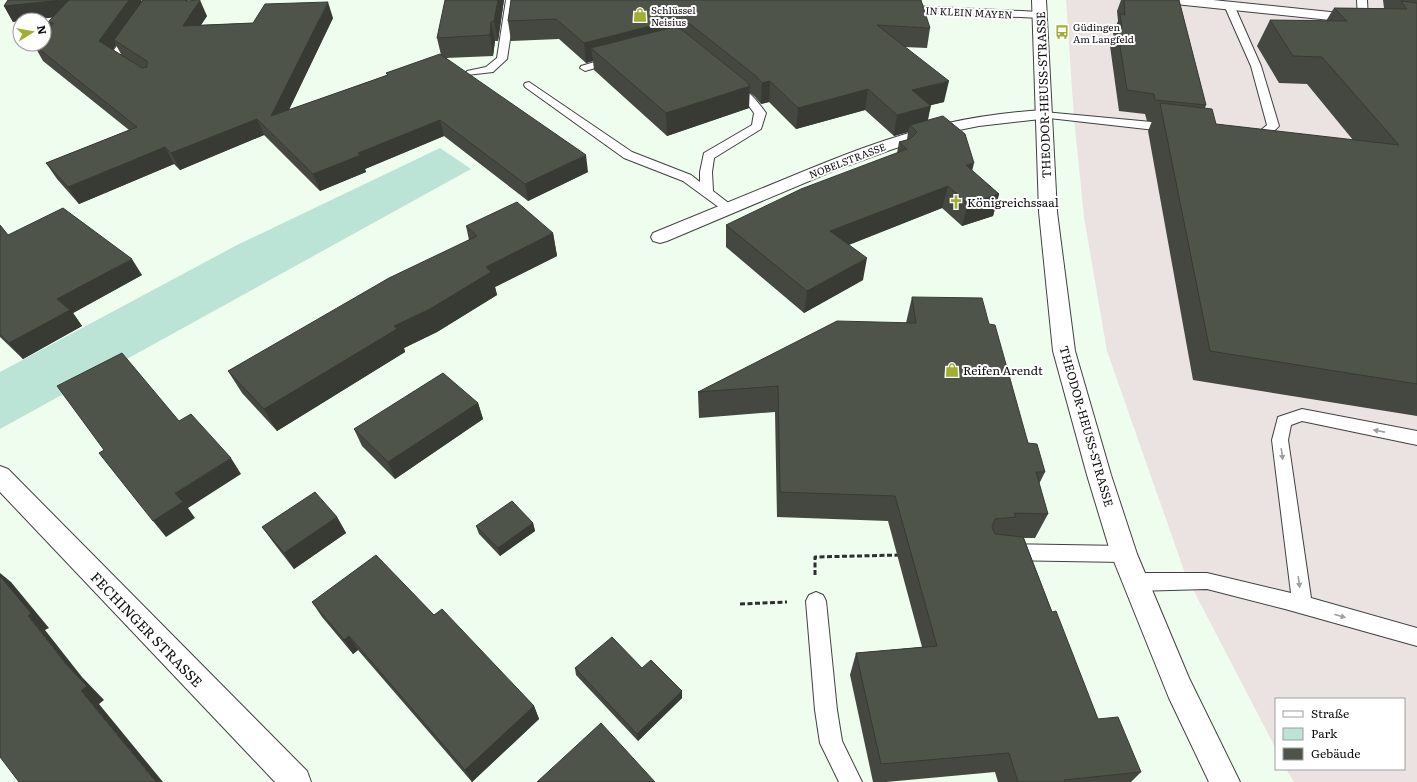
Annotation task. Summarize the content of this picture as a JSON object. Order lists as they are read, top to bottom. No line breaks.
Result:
{"streets":{"street":["THEODOR-HEUSS-STRASSE","NOBELSTRASSE","FECHINGER STRASSE"],"lane":["IN KLEIN MAYEN"]},"crossings":[["IN KLEIN MAYEN","THEODOR-HEUSS-STRASSE"],["THEODOR-HEUSS-STRASSE","NOBELSTRASSE"]],"places":{"shop":["Schlüssel Neisius","Reifen Arendt"],"bus stop":["Güdingen Am Langfeld"],"church":["Königreichssaal"]},"legend":["Straße","Park","Gebäude"],"north":"right"}
